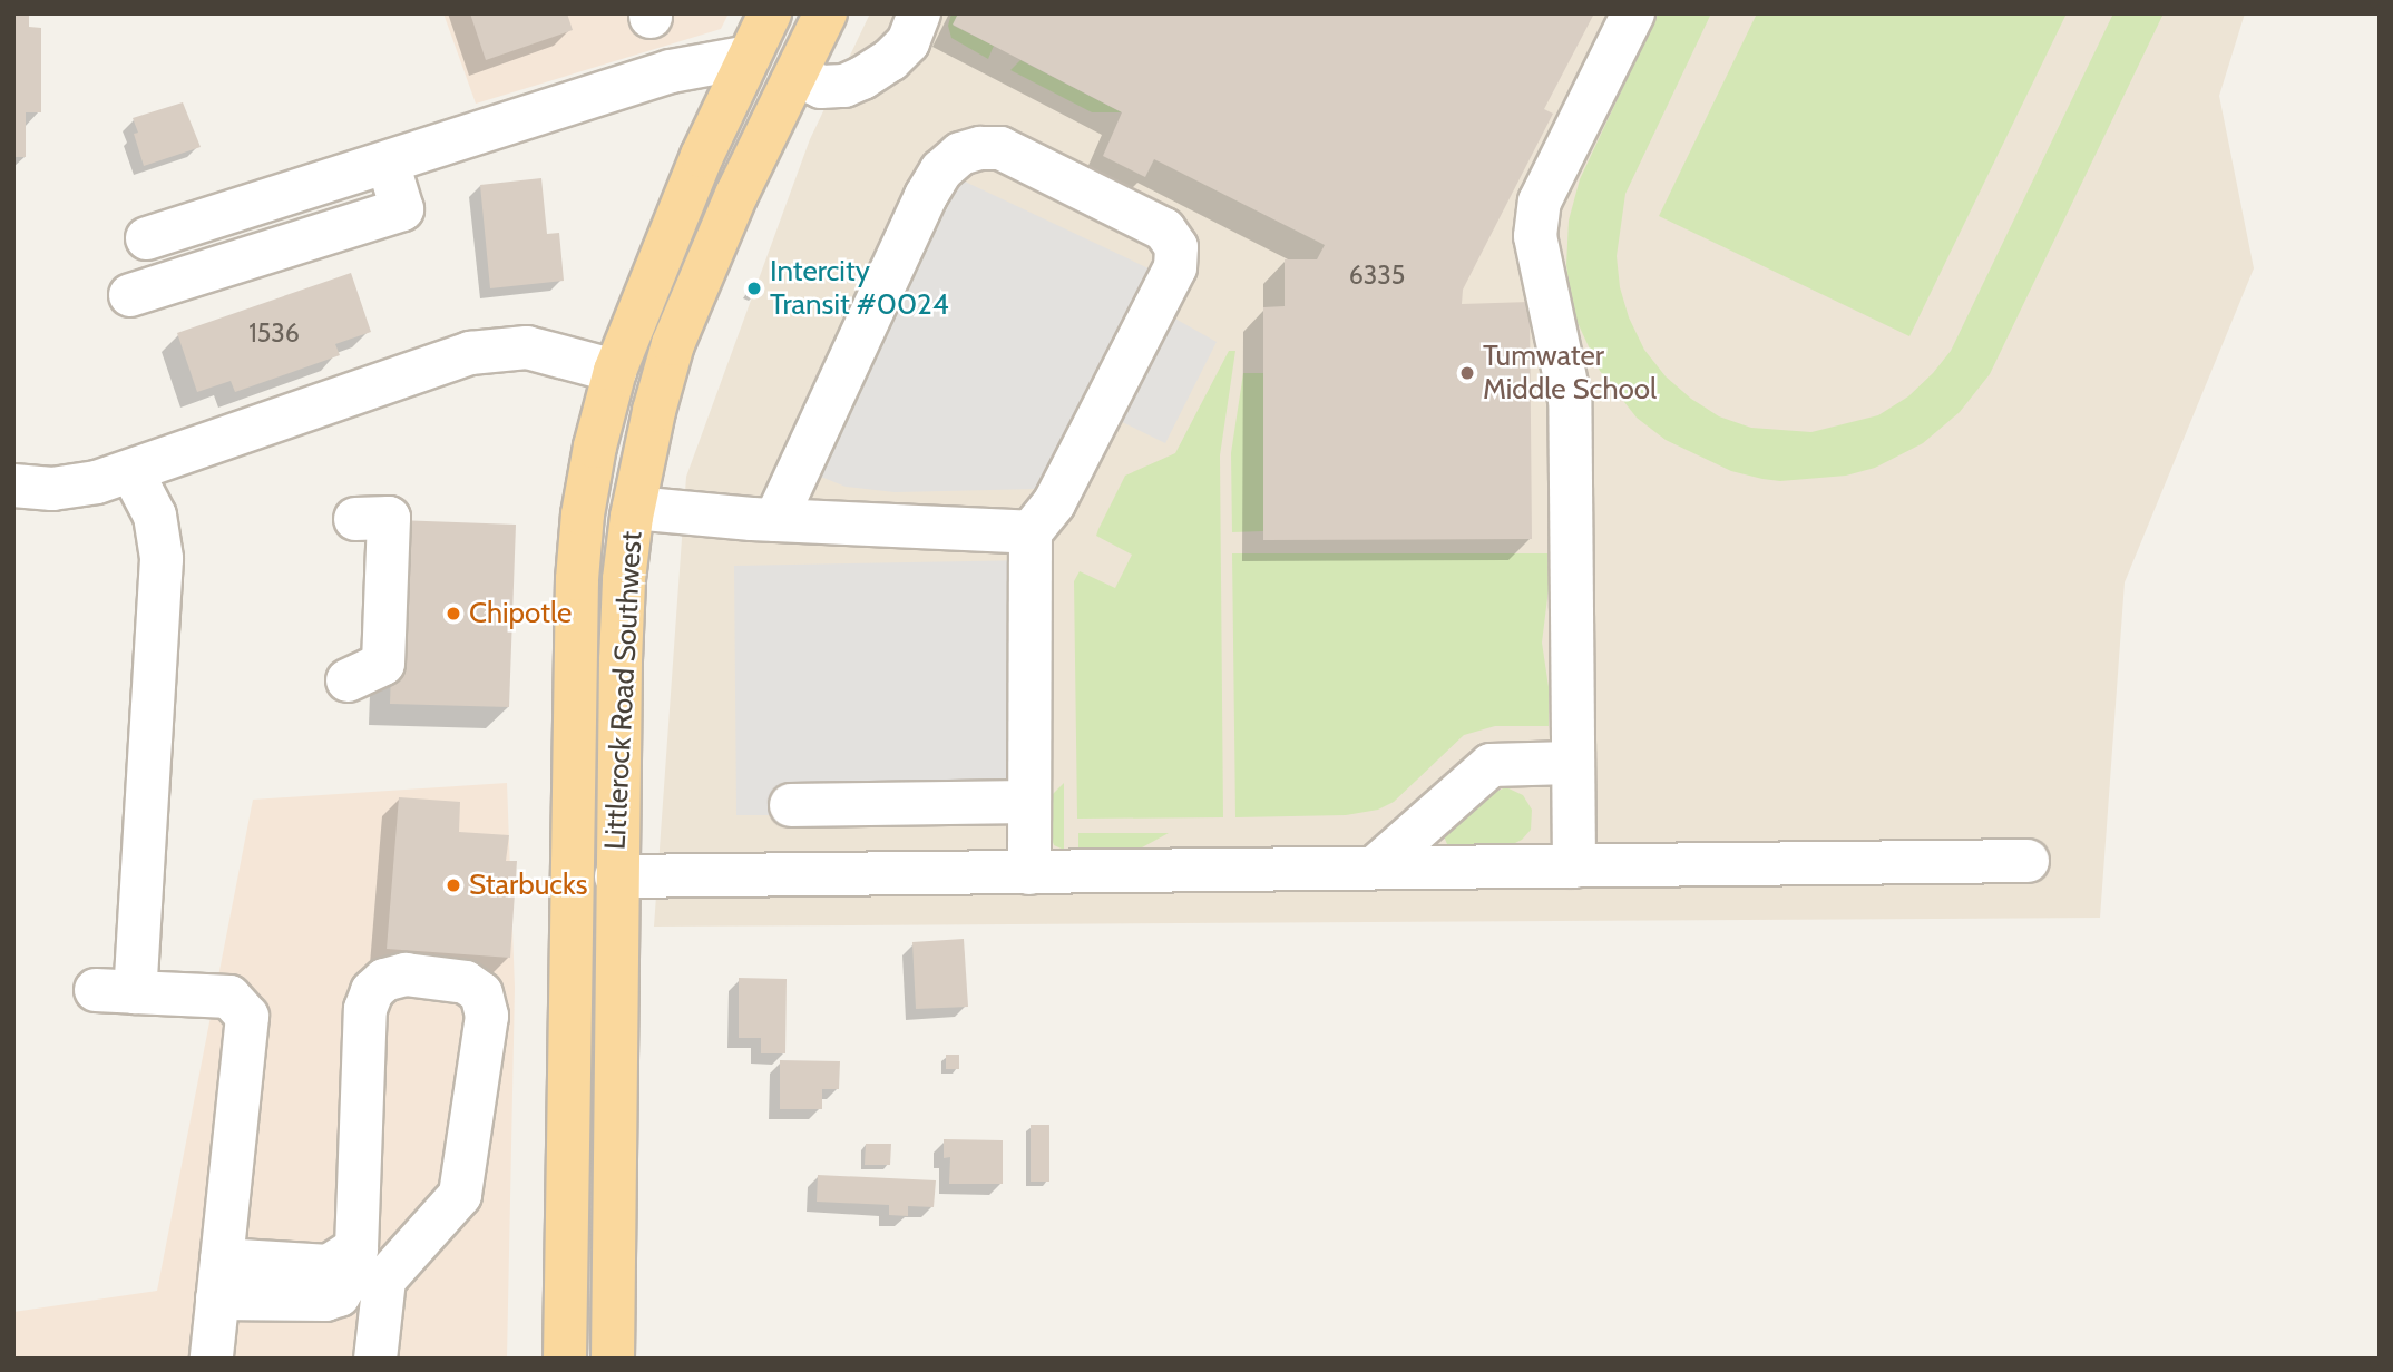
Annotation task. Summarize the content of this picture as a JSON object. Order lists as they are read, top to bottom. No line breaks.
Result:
{"streets":{"main road":["Littlerock Road Southwest"]},"places":["Intercity Transit #0024","Tumwater Middle School","Chipotle","Starbucks"],"house_numbers":["6335","1536"]}
